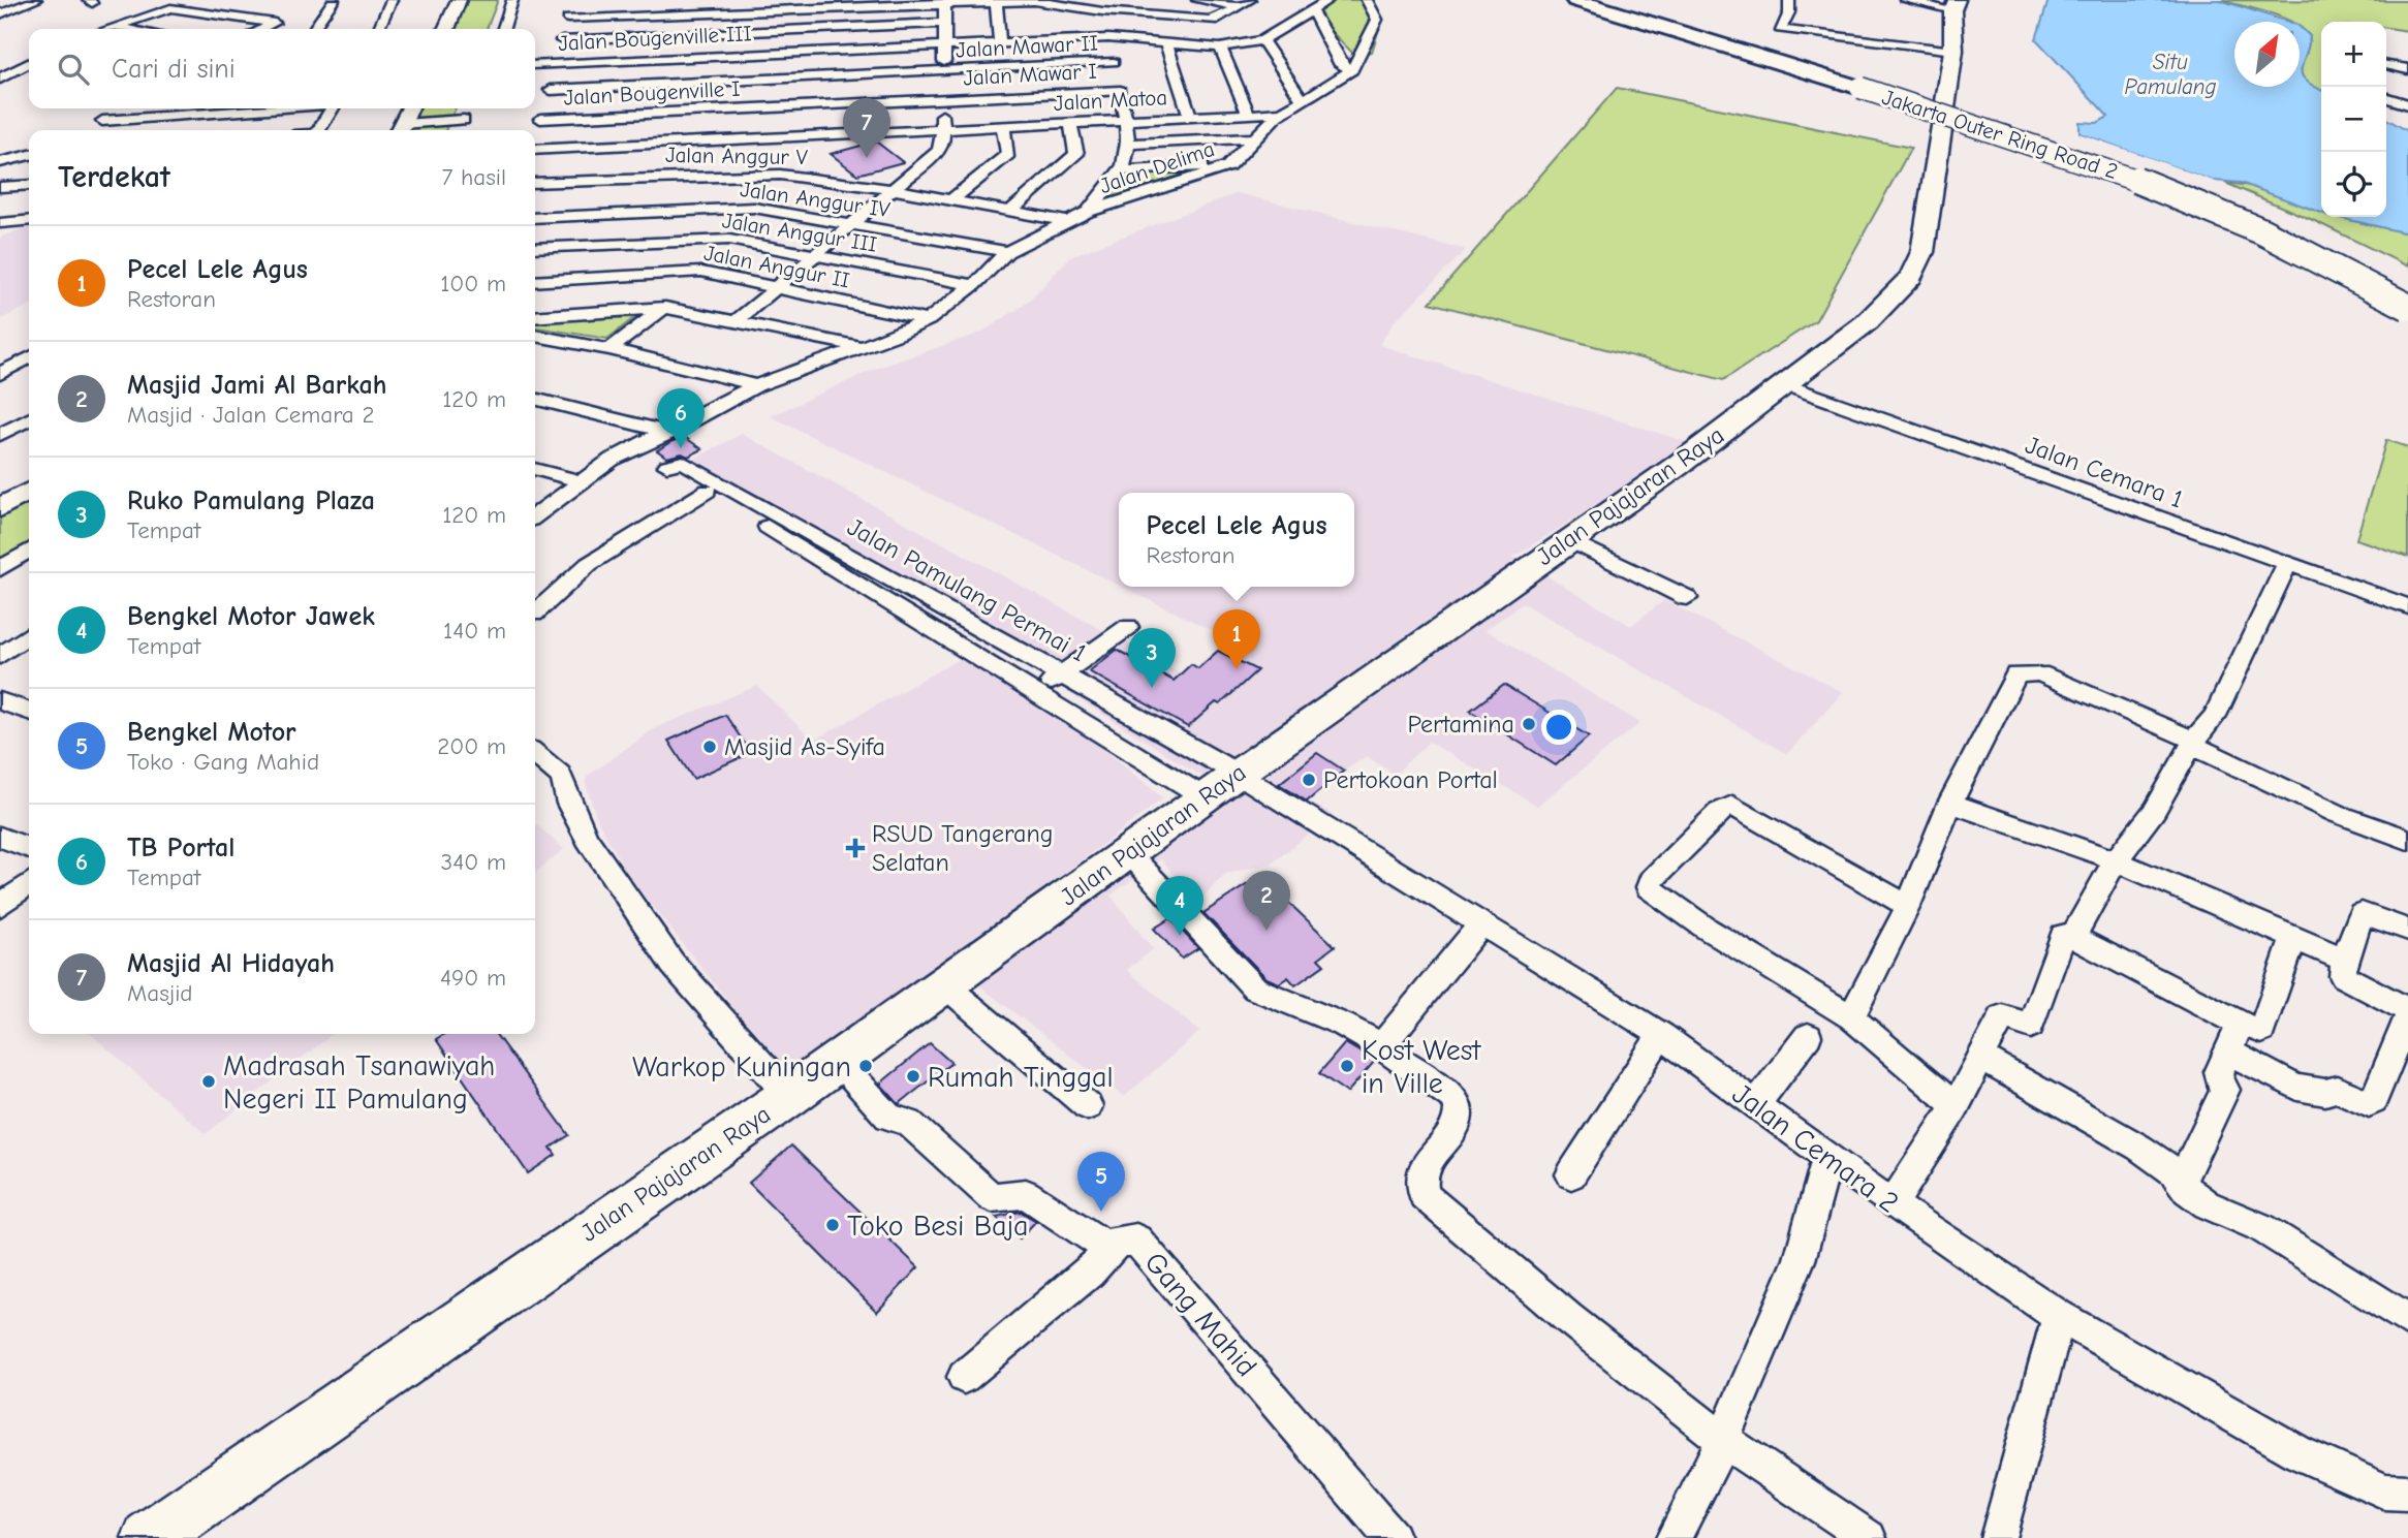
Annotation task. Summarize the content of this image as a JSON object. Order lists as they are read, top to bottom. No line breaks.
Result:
{"streets":{"highway":["Jakarta Outer Ring Road 2"],"main road":["Jalan Pajajaran Raya"],"street":["Jalan Bougenville III","Jalan Mawar II","Jalan Mawar I","Jalan Bougenville I","Jalan Matoa","Jalan Anggur V","Jalan Delima","Jalan Anggur IV","Jalan Anggur III","Jalan Anggur II","Jalan Cemara 1","Jalan Pamulang Permai 1","Jalan Cemara 2","Gang Mahid"]},"crossings":[["Jalan Mawar II","Jalan Mawar I"],["Jalan Mawar II","Jalan Bougenville I"],["Jalan Mawar I","Jalan Bougenville I"],["Jalan Matoa","Jalan Anggur V"],["Jalan Matoa","Jalan Delima"],["Jalan Anggur V","Jalan Delima"],["Jalan Delima","Jalan Anggur IV"],["Jalan Delima","Jalan Anggur III"],["Jalan Delima","Jalan Anggur II"],["Jalan Cemara 1","Jalan Pajajaran Raya"],["Jalan Pajajaran Raya","Jalan Pamulang Permai 1"],["Jalan Pajajaran Raya","Jalan Cemara 2"],["Jalan Pajajaran Raya","Gang Mahid"],["Jalan Pamulang Permai 1","Jalan Cemara 2"]],"water":["Situ Pamulang"],"places":{"other":["Pertamina","Masjid As-Syifa","Pertokoan Portal","Warkop Kuningan","Kost West in Ville","Rumah Tinggal","Madrasah Tsanawiyah Negeri II Pamulang","Toko Besi Baja"],"health":["RSUD Tangerang Selatan"]},"north":"top right","page":{"map_buttons":["+","−"],"search":"Cari di sini","pins":["7","6","1","3","2","4","5"],"heading":["Terdekat","7 hasil"],"list":[{"mark":"1","name":"Pecel Lele Agus","note":"Restoran","value":"100 m"},{"mark":"2","name":"Masjid Jami Al Barkah","note":"Masjid · Jalan Cemara 2","value":"120 m"},{"mark":"3","name":"Ruko Pamulang Plaza","note":"Tempat","value":"120 m"},{"mark":"4","name":"Bengkel Motor Jawek","note":"Tempat","value":"140 m"},{"mark":"5","name":"Bengkel Motor","note":"Toko · Gang Mahid","value":"200 m"},{"mark":"6","name":"TB Portal","note":"Tempat","value":"340 m"},{"mark":"7","name":"Masjid Al Hidayah","note":"Masjid","value":"490 m"}],"popup":["Pecel Lele Agus","Restoran"]}}
